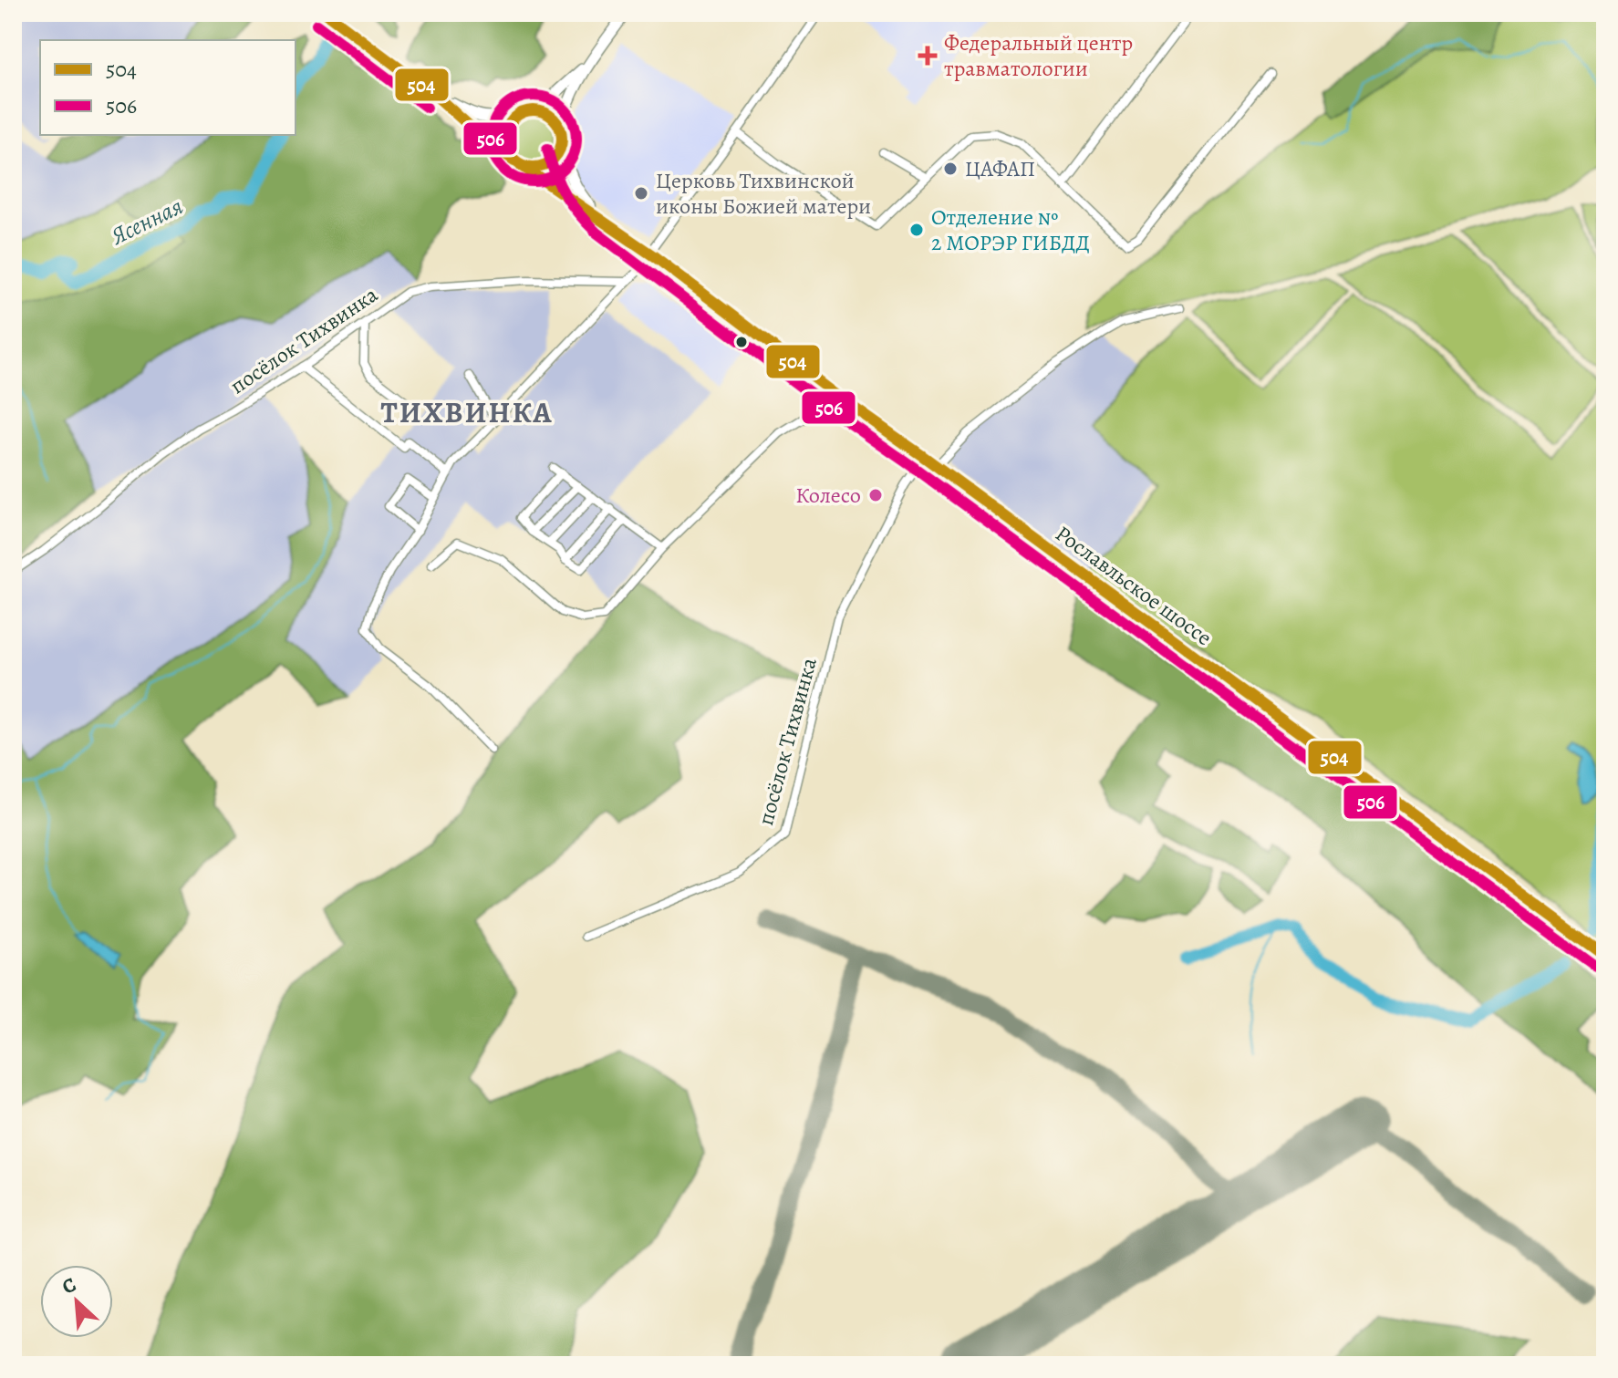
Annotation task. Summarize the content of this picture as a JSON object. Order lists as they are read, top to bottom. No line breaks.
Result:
{"streets":{"main road":["Рославльское шоссе"],"street":["посёлок Тихвинка"]},"crossings":[["посёлок Тихвинка","Рославльское шоссе"]],"districts":["ТИХВИНКА"],"water":["Ясенная"],"places":{"health":["Федеральный центр травматологии"],"other":["ЦАФАП","Церковь Тихвинской иконы Божией матери","Отделение № 2 МОРЭР ГИБДД","Колесо"]},"lines":["transit line 504","transit line 506"],"legend":["504","506"],"north":"top left"}
